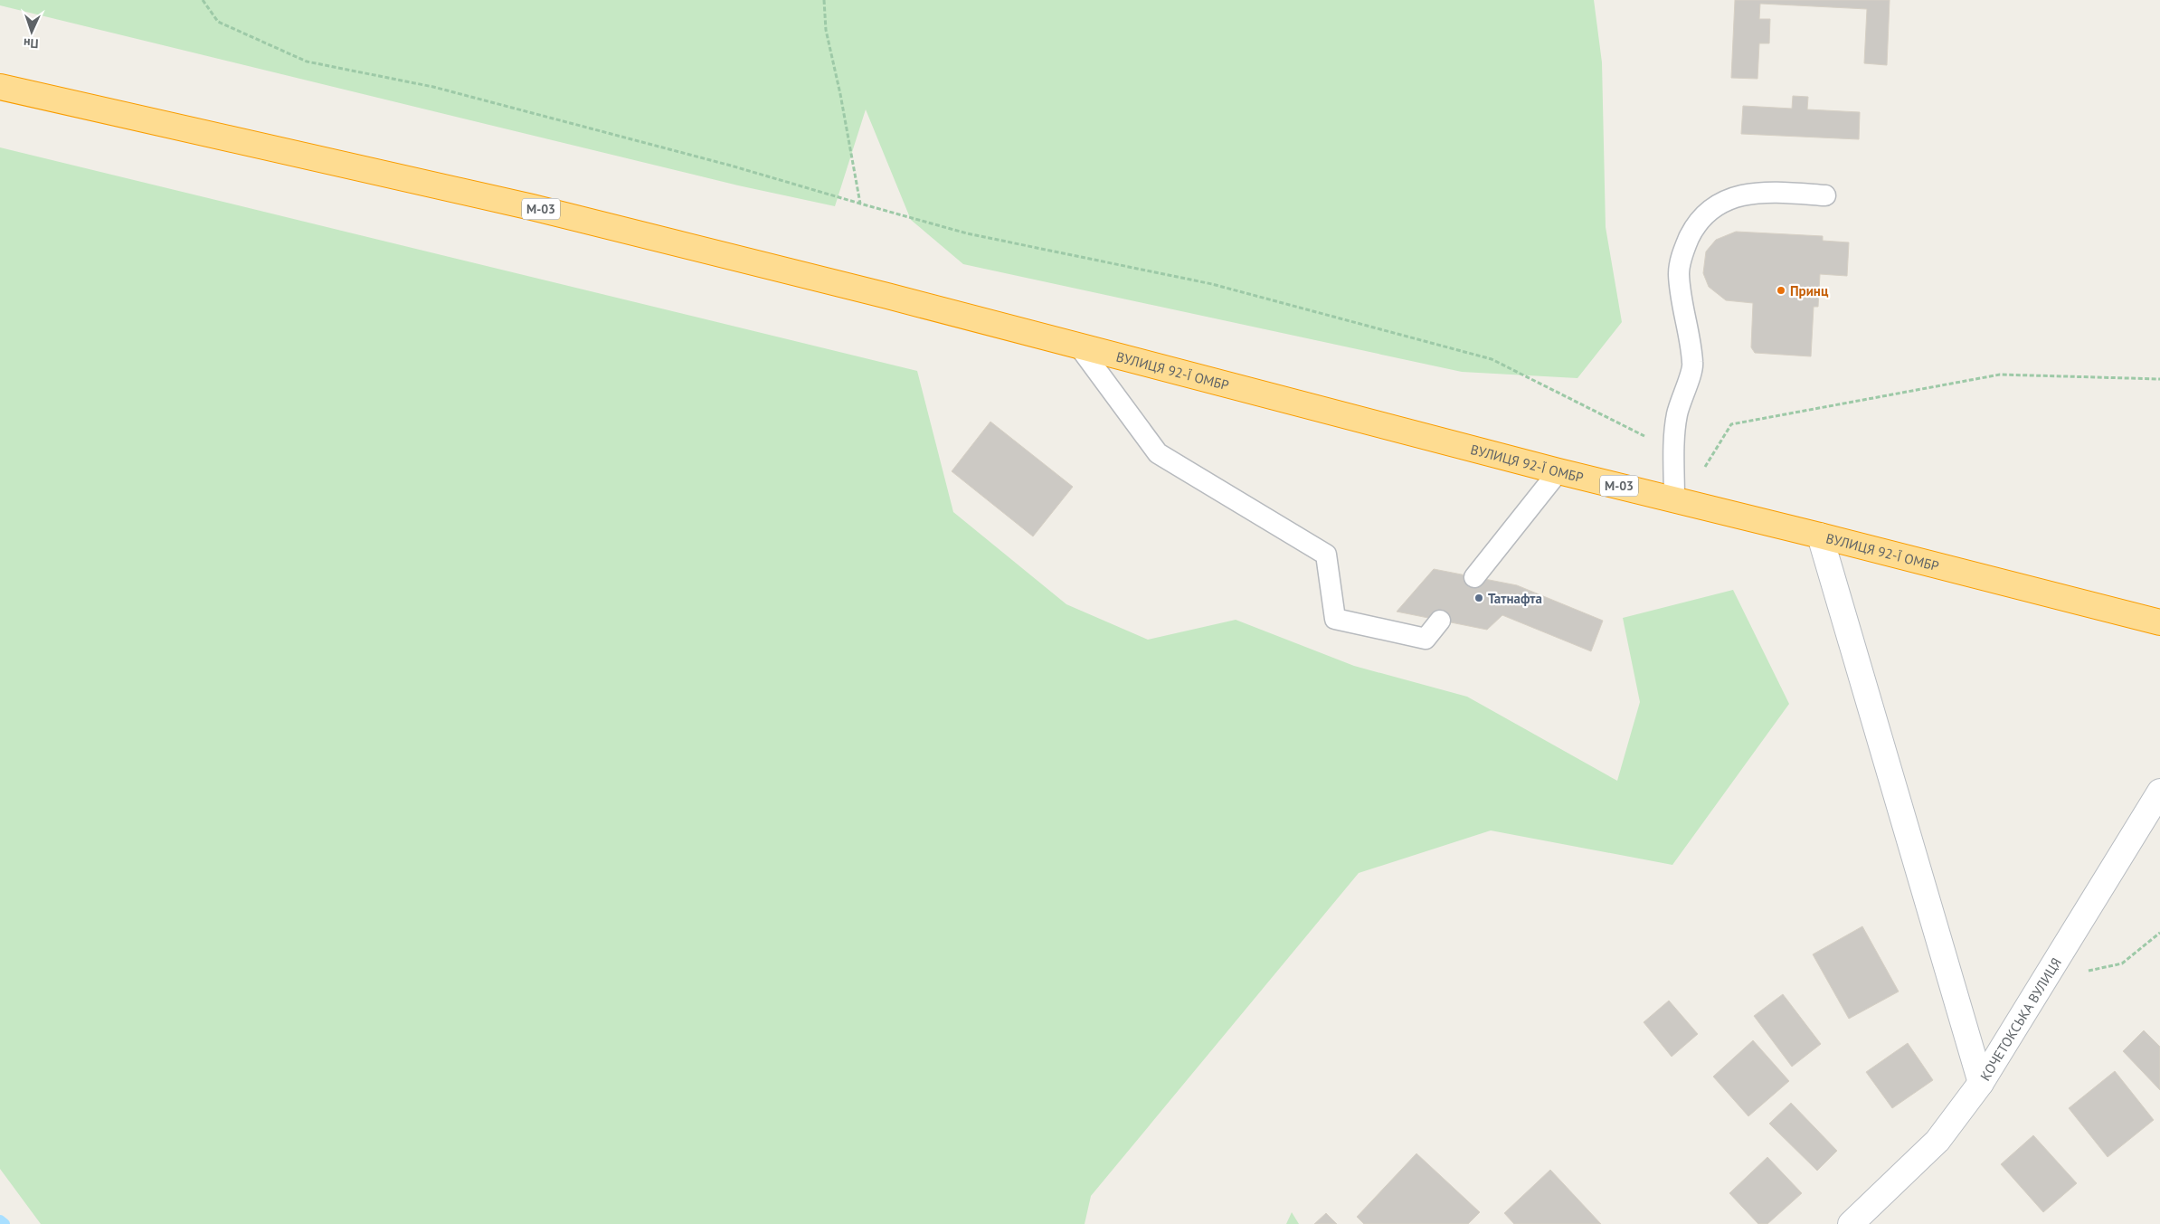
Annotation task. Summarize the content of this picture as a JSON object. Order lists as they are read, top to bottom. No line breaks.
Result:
{"streets":{"highway":["М-03","ВУЛИЦЯ 92-Ї ОМБР"],"main road":["КОЧЕТОКСЬКА ВУЛИЦЯ"]},"crossings":[["М-03","ВУЛИЦЯ 92-Ї ОМБР"]],"places":["Принц","Татнафта"],"north":"bottom"}
